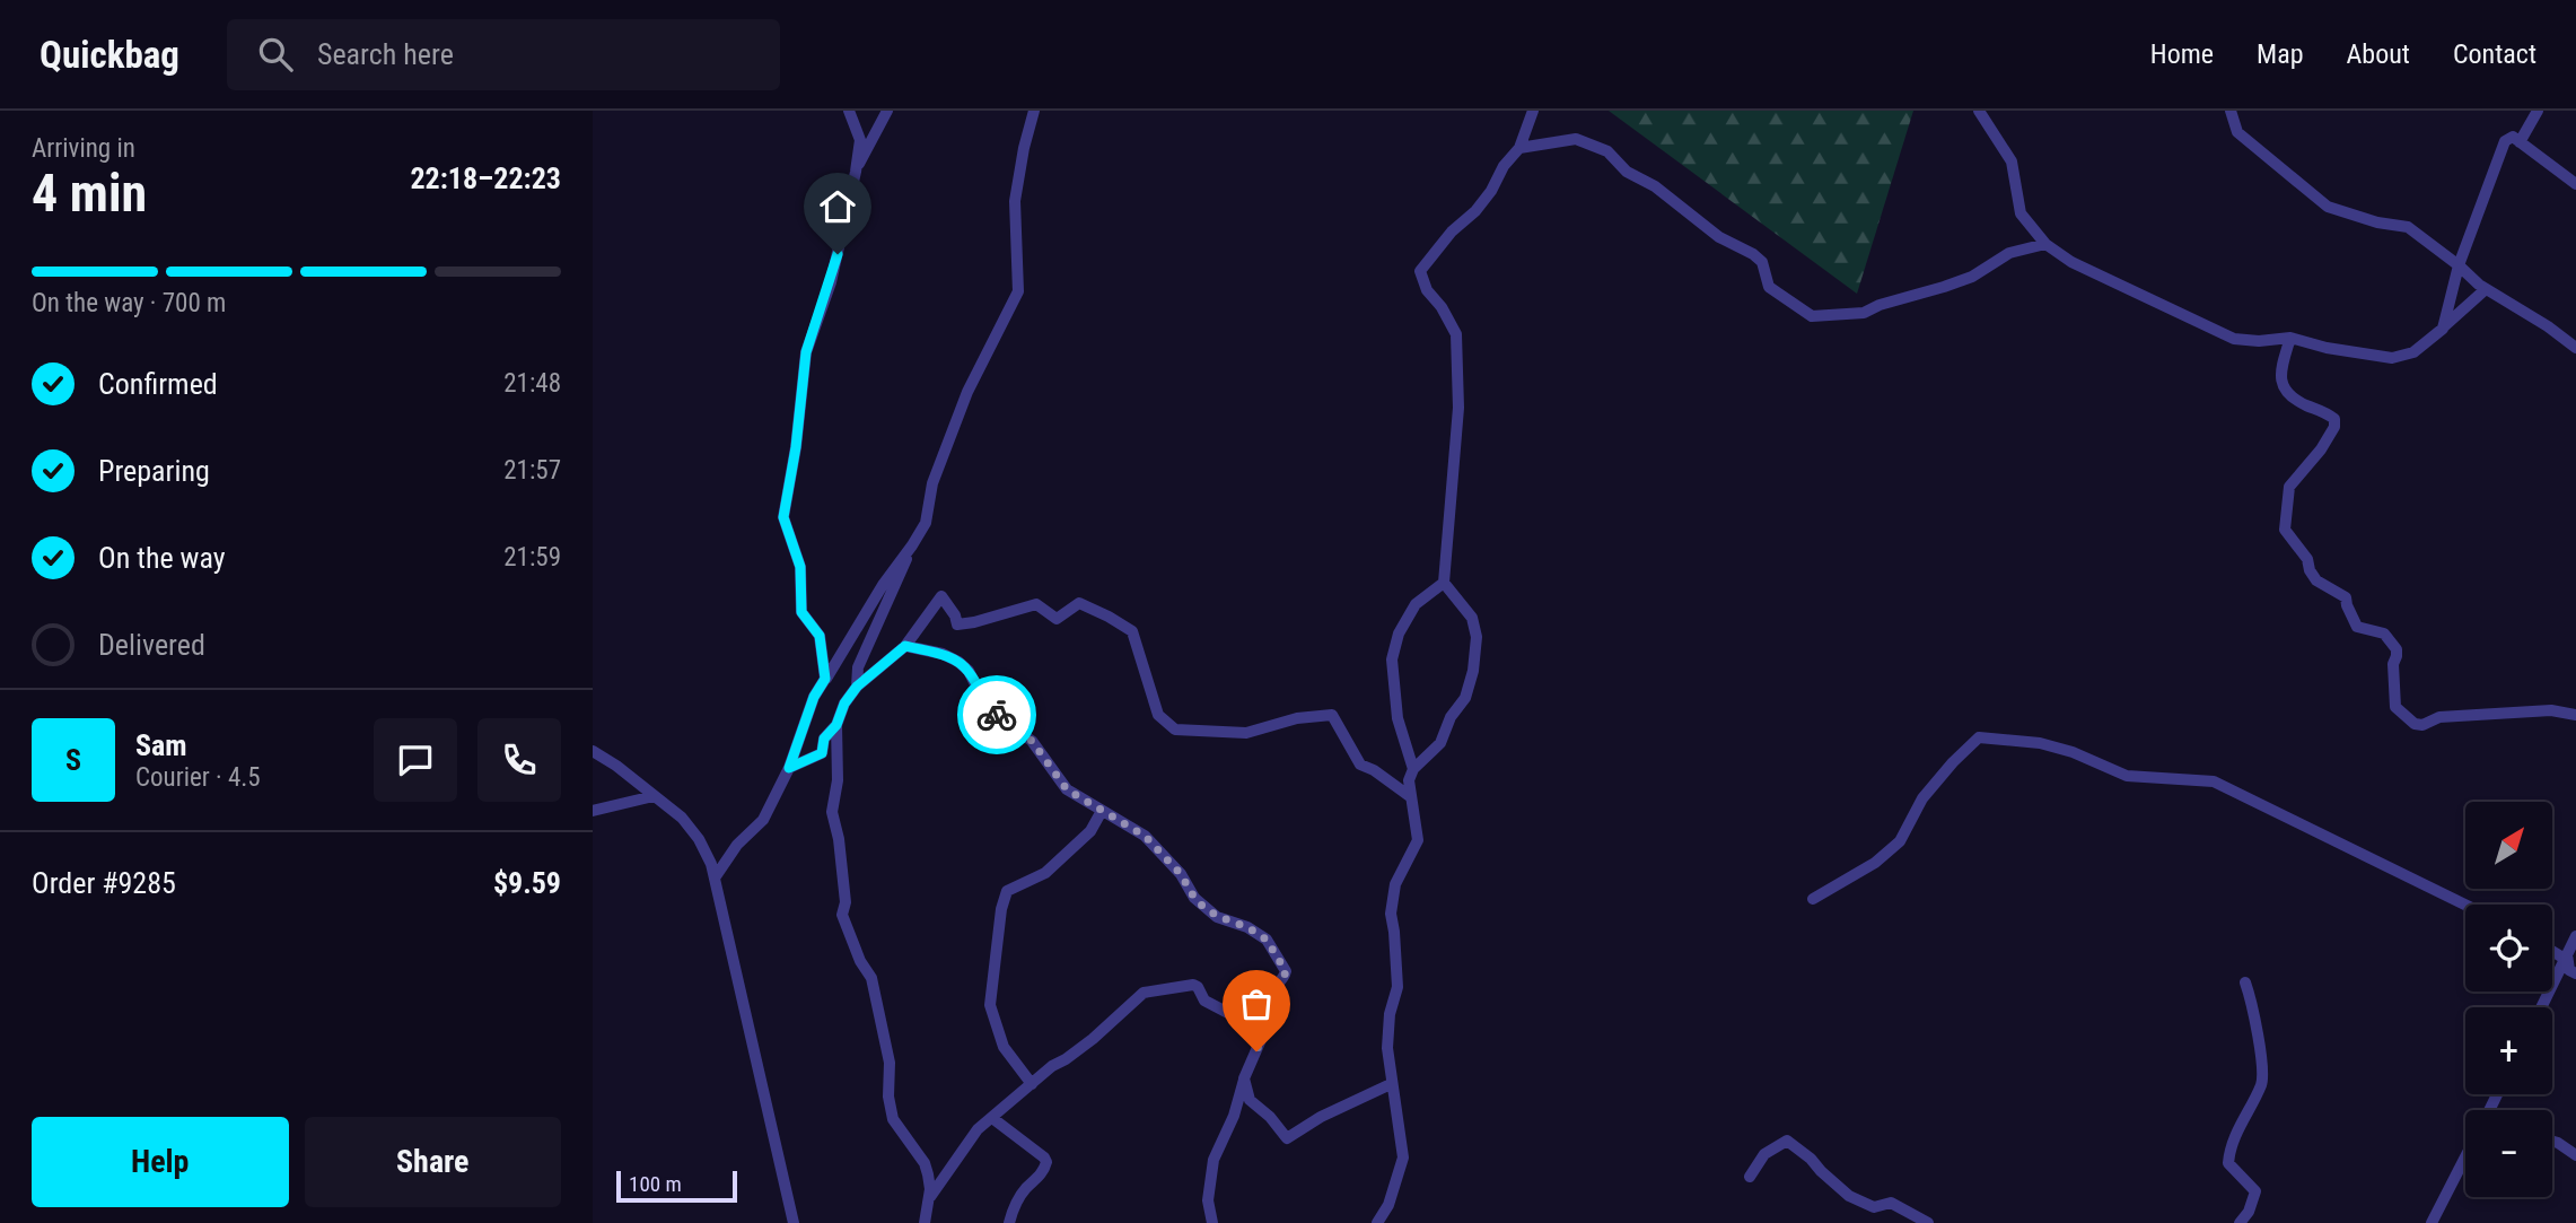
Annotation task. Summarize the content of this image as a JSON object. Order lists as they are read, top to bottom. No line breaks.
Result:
{"scale_bar":"100 m","north":"top right","page":{"header":"Quickbag","search":"Search here","nav":["Home","Map","About","Contact"],"heading":["4 min","Arriving in","22:18–22:23"],"panel":["Sam","Courier · 4.5","Order #9285","$9.59"],"bar":"On the way · 700 m","list":[["Confirmed","21:48"],["Preparing","21:57"],["On the way","21:59"],"Delivered"],"round":"S","map_buttons":["+","−"],"buttons":["Help","Share"],"scale":"100 m"}}
